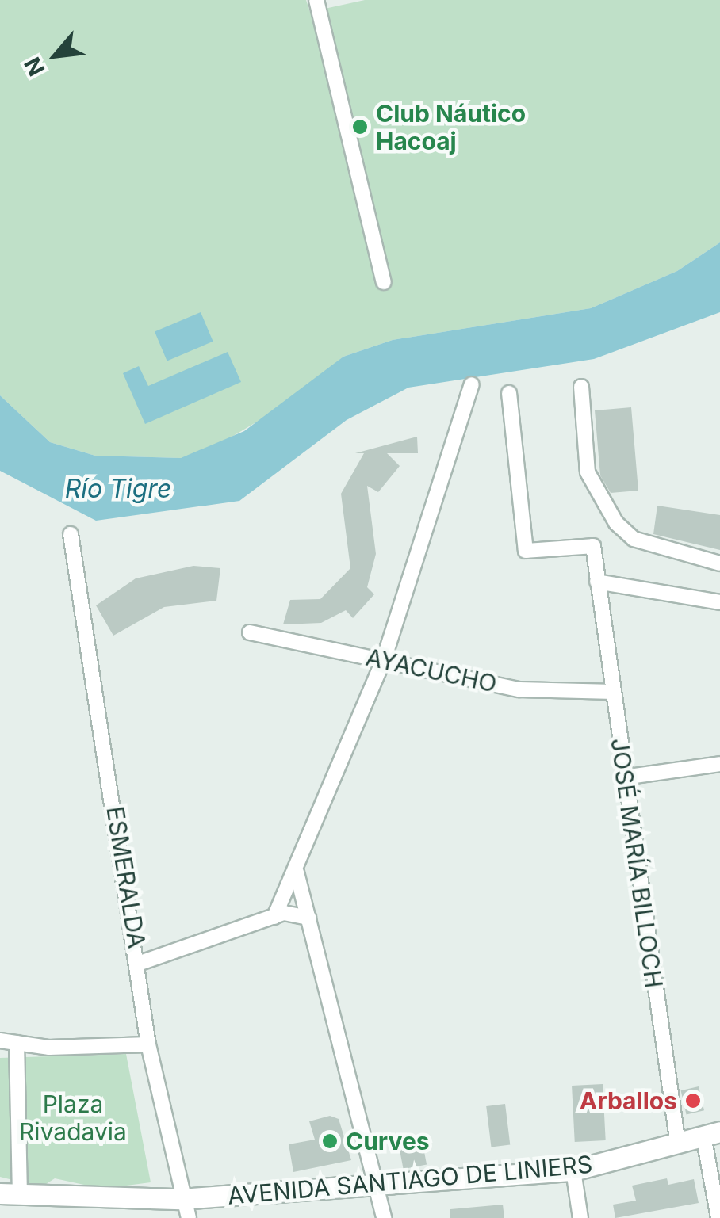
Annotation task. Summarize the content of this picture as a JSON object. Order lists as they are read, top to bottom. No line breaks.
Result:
{"streets":{"main road":["AVENIDA SANTIAGO DE LINIERS"],"street":["AYACUCHO","JOSÉ MARÍA BILLOCH","ESMERALDA"]},"crossings":[["AYACUCHO","JOSÉ MARÍA BILLOCH"],["JOSÉ MARÍA BILLOCH","AVENIDA SANTIAGO DE LINIERS"],["ESMERALDA","AVENIDA SANTIAGO DE LINIERS"]],"water":["Río Tigre"],"parks":["Plaza Rivadavia"],"places":["Club Náutico Hacoaj","Arballos","Curves"],"north":"bottom left"}
